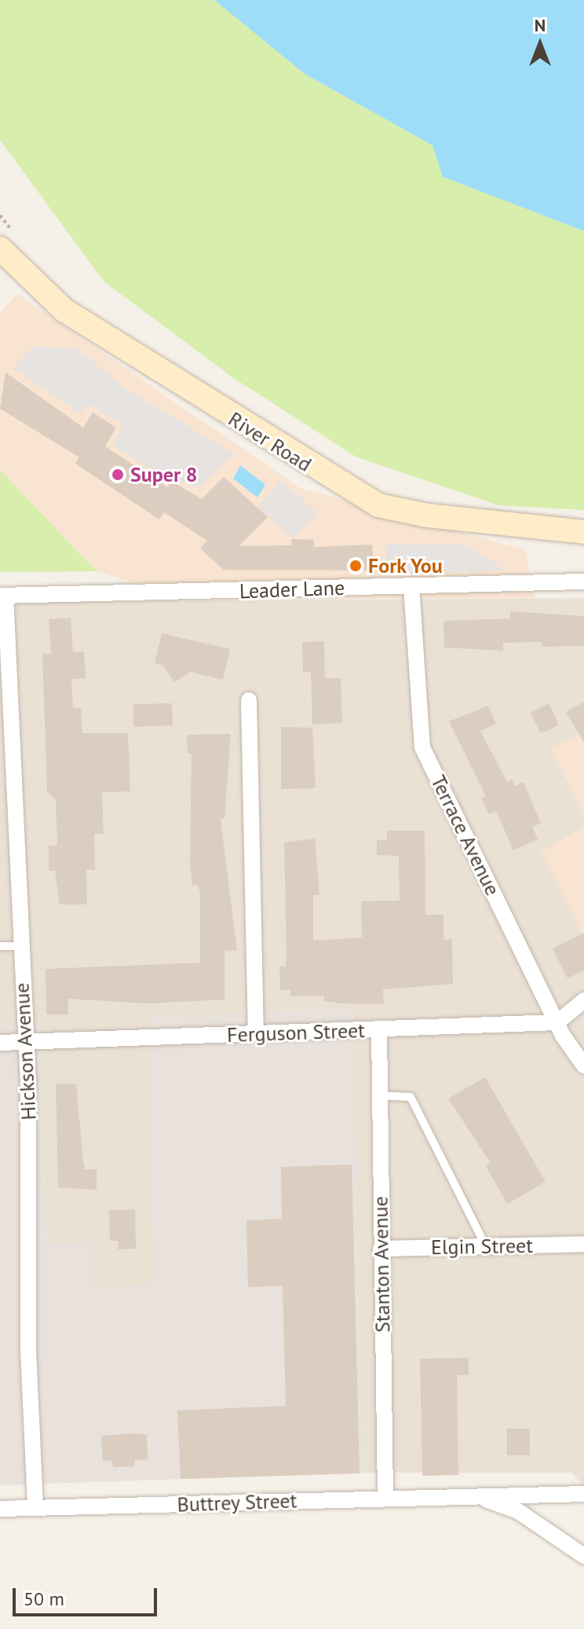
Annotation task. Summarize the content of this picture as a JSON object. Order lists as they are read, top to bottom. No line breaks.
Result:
{"streets":{"main road":["River Road"],"street":["Leader Lane","Terrace Avenue","Ferguson Street","Hickson Avenue","Elgin Street","Stanton Avenue","Buttrey Street"]},"crossings":[["Leader Lane","Terrace Avenue"],["Leader Lane","Hickson Avenue"],["Terrace Avenue","Ferguson Street"],["Ferguson Street","Hickson Avenue"],["Ferguson Street","Stanton Avenue"],["Hickson Avenue","Buttrey Street"],["Elgin Street","Stanton Avenue"],["Stanton Avenue","Buttrey Street"]],"places":["Super 8","Fork You"],"scale_bar":"50 m","north":"top"}
